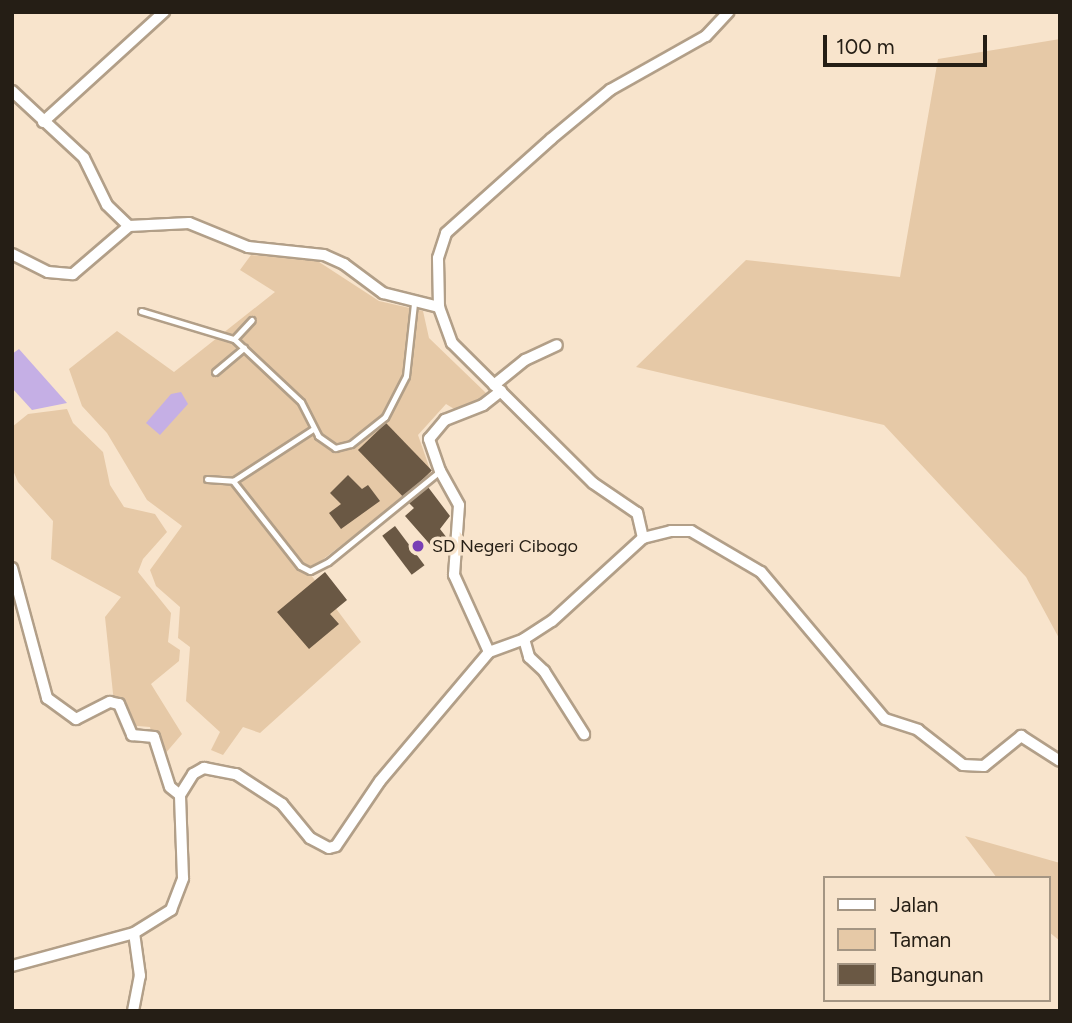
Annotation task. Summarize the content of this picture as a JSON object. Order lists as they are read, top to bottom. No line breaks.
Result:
{"places":["SD Negeri Cibogo"],"legend":["Jalan","Taman","Bangunan"],"scale_bar":"100 m"}
